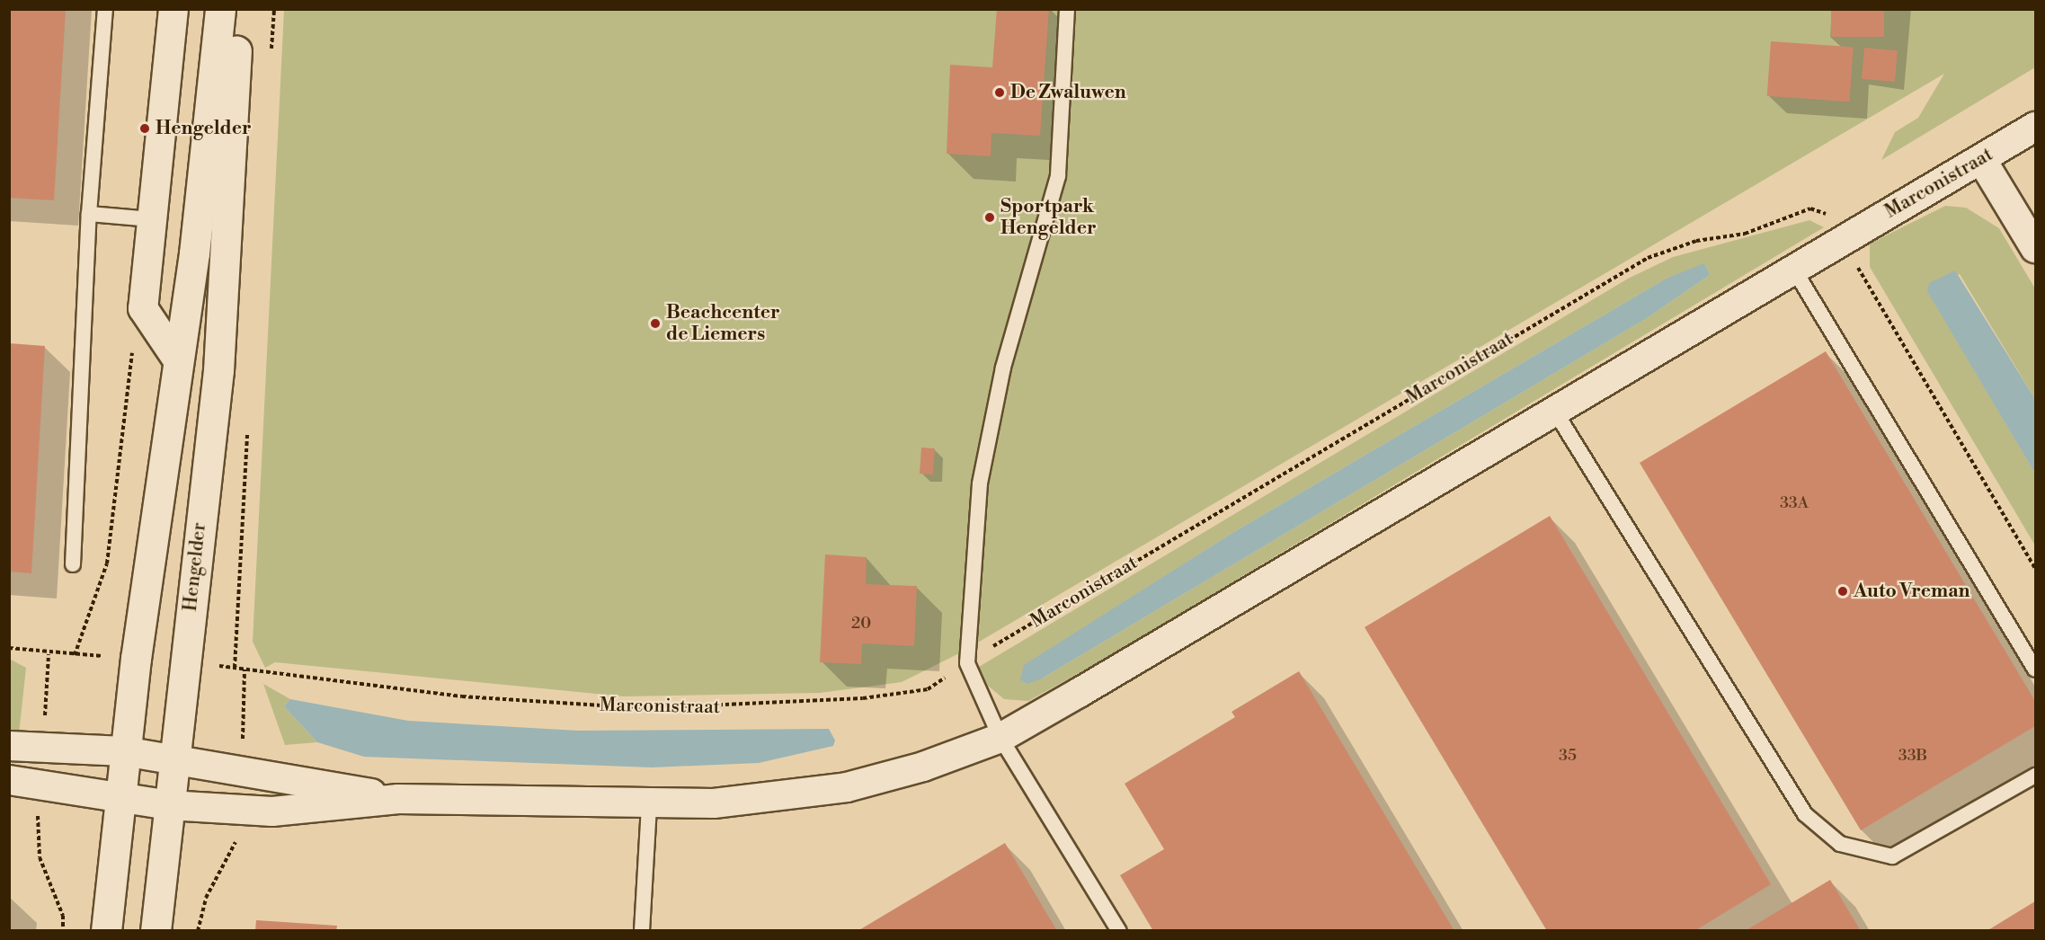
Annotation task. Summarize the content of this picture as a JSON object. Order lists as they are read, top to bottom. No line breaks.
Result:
{"streets":{"main road":["Hengelder"],"street":["Marconistraat"]},"crossings":[["Marconistraat","Hengelder"]],"places":["De Zwaluwen","Hengelder","Sportpark Hengelder","Beachcenter de Liemers","Auto Vreman"],"house_numbers":["33A","20","35","33B"]}
